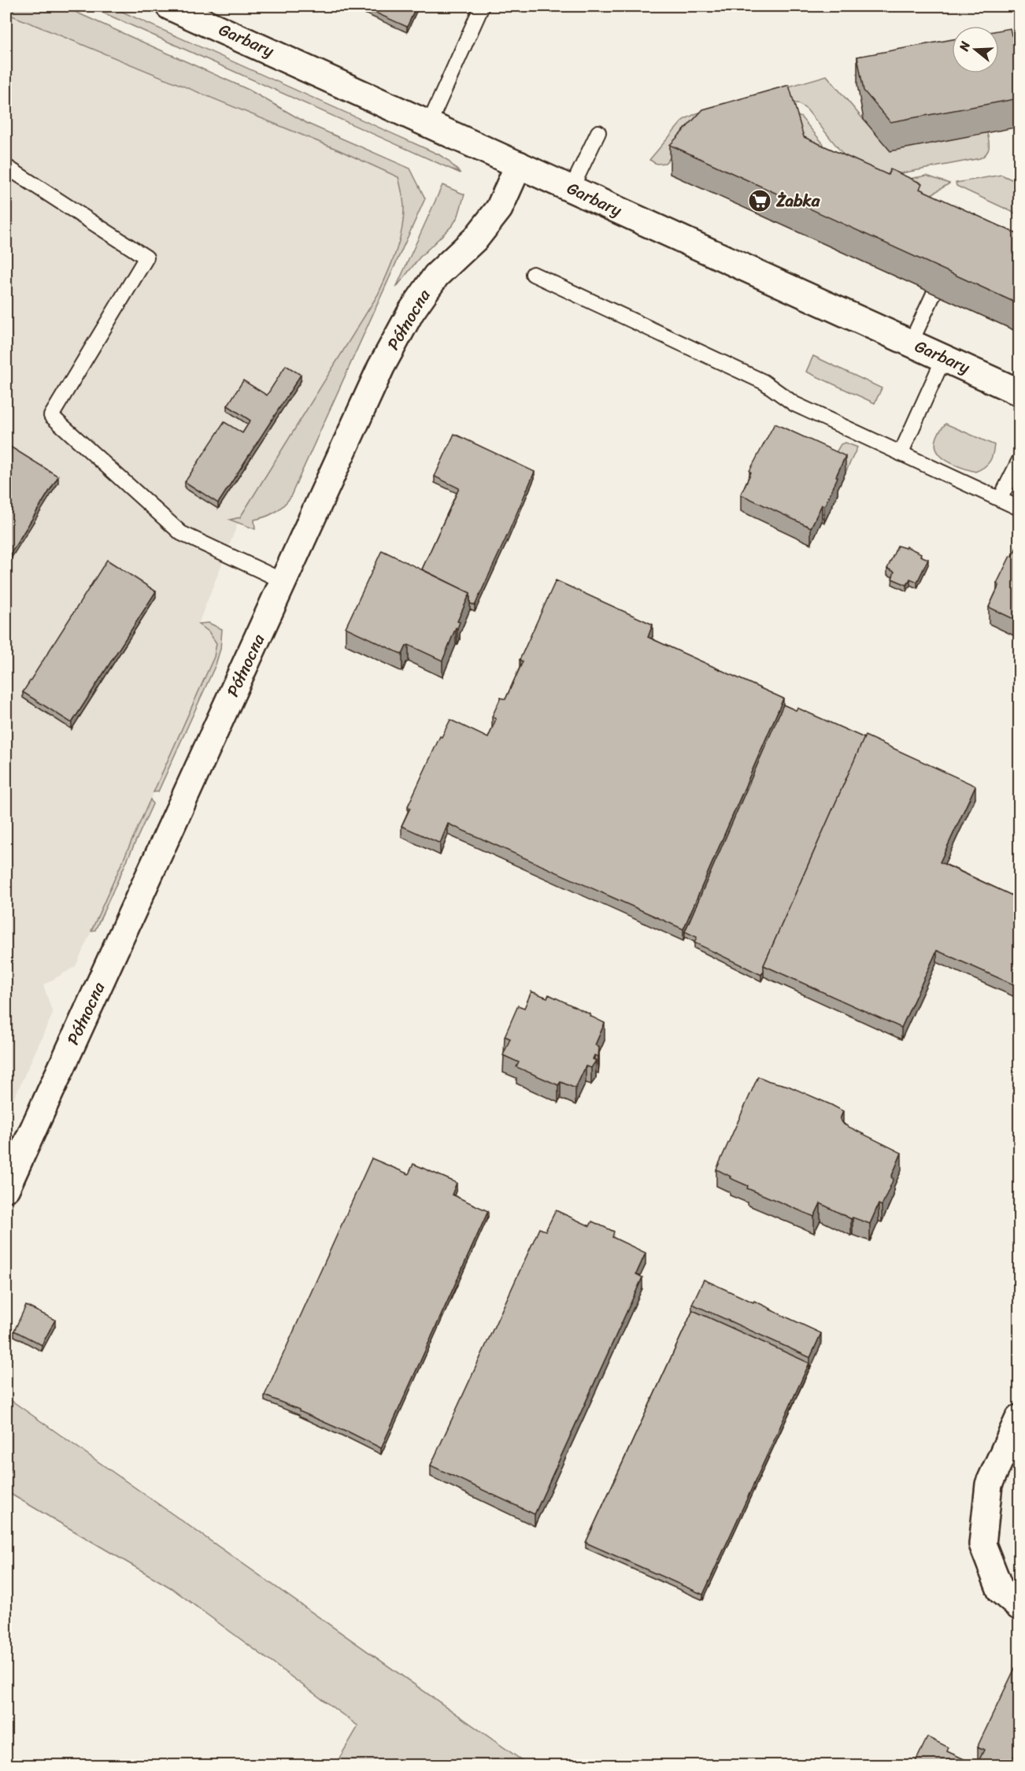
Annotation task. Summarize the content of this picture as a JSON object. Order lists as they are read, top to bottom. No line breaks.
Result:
{"streets":{"street":["Garbary","Północna"]},"crossings":[["Garbary","Północna"]],"places":{"supermarket":["Żabka"]},"north":"left"}
